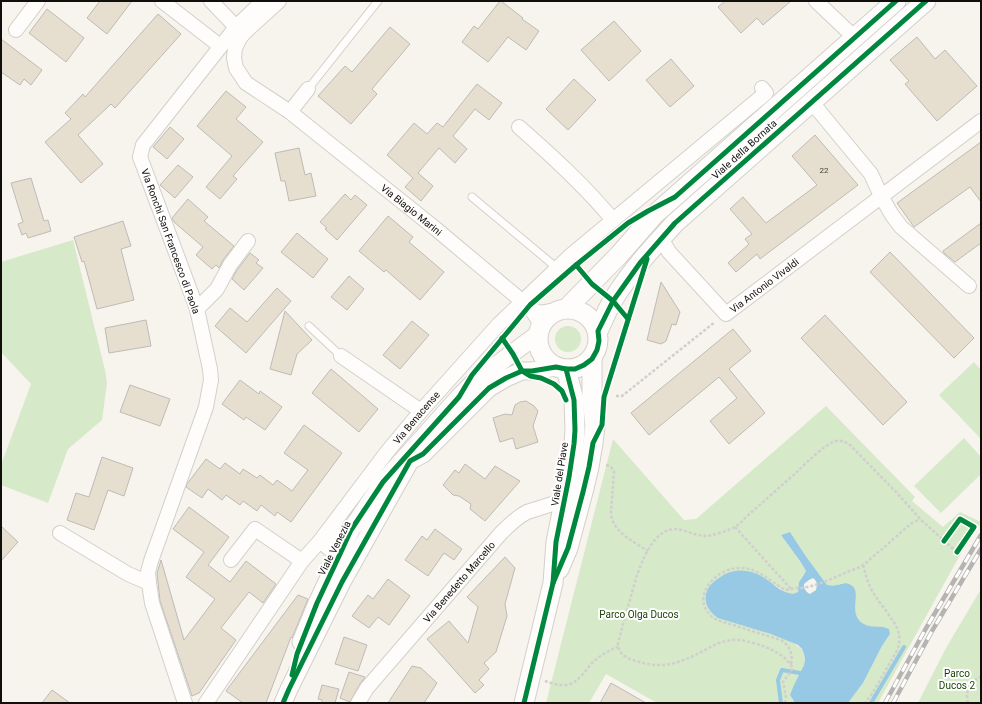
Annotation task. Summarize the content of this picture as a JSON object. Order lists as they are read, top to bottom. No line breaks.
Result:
{"streets":{"main road":["Viale della Bornata","Viale del Piave"],"street":["Via Biagio Marini","Via Ronchi San Francesco di Paola","Via Antonio Vivaldi","Via Benacense","Viale Venezia","Via Benedetto Marcello"]},"crossings":[["Viale della Bornata","Via Biagio Marini"],["Viale della Bornata","Via Antonio Vivaldi"],["Viale della Bornata","Via Benacense"],["Viale della Bornata","Viale del Piave"],["Viale della Bornata","Viale Venezia"],["Via Biagio Marini","Via Benacense"],["Via Biagio Marini","Viale del Piave"],["Via Biagio Marini","Viale Venezia"],["Via Benacense","Viale del Piave"],["Via Benacense","Viale Venezia"],["Viale del Piave","Viale Venezia"],["Viale del Piave","Via Benedetto Marcello"]],"parks":["Parco Olga Ducos","Parco Ducos 2"],"house_numbers":["22"]}
